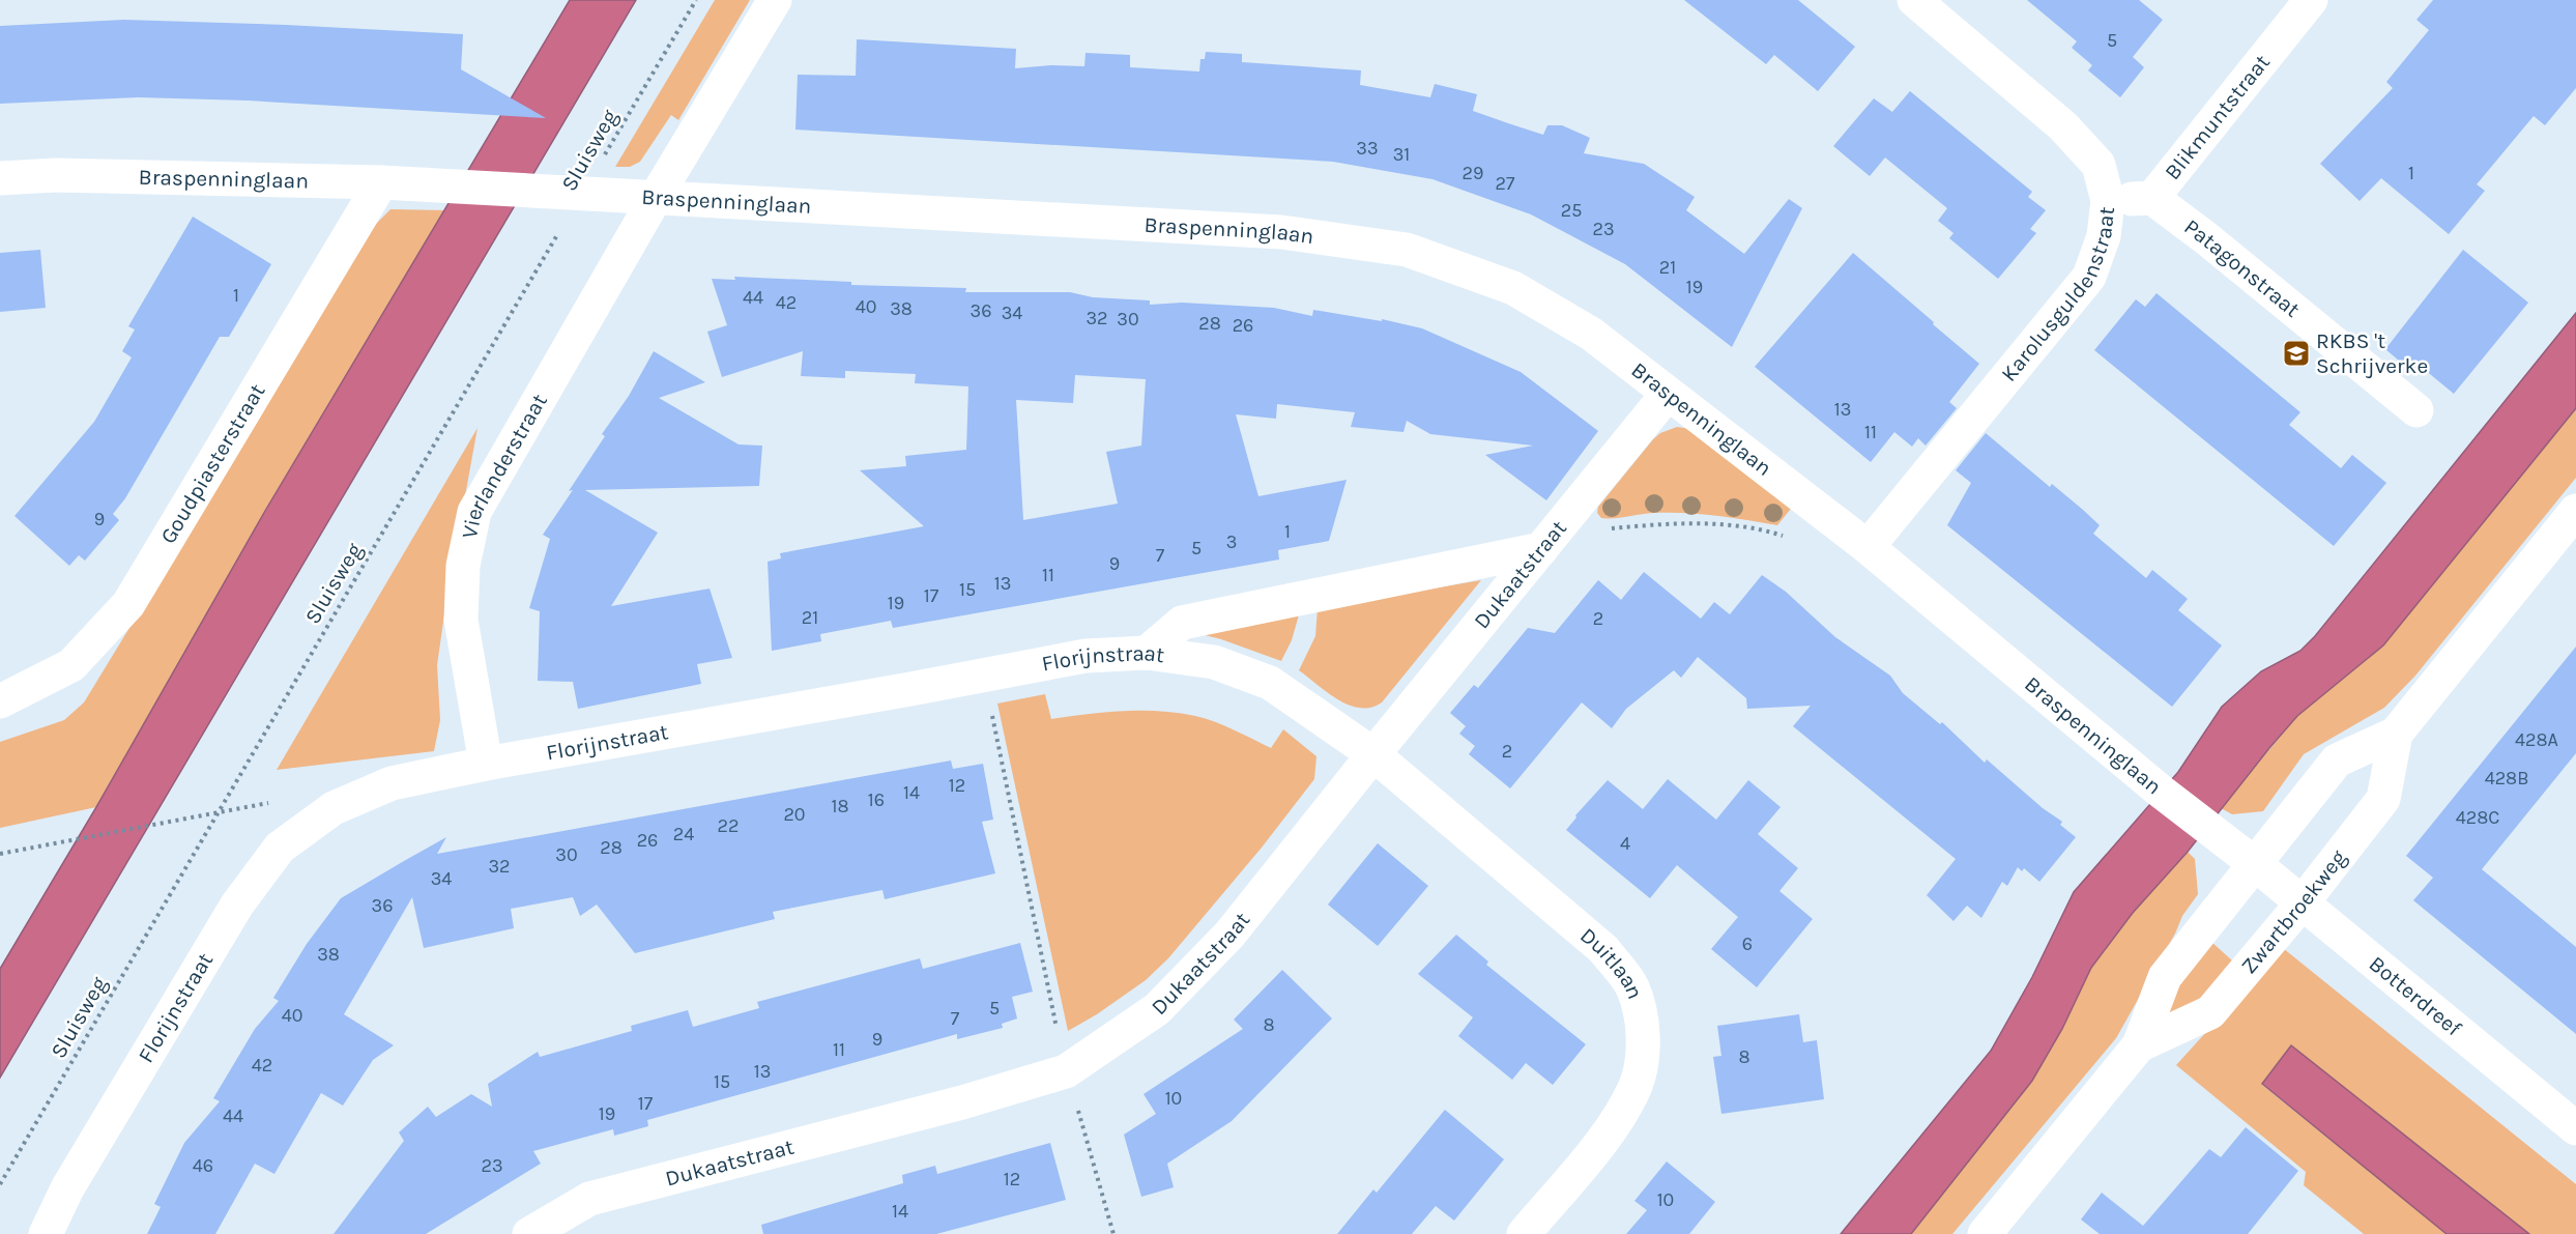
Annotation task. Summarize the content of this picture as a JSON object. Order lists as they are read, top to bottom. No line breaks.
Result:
{"streets":{"street":["Blikmuntstraat","Braspenninglaan","Patagonstraat","Karolusguldenstraat","Goudpiasterstraat","Vierlanderstraat","Dukaatstraat","Florijnstraat","Zwartbroekweg","Duitlaan","Botterdreef"],"path":["Sluisweg"]},"crossings":[["Blikmuntstraat","Patagonstraat"],["Blikmuntstraat","Karolusguldenstraat"],["Sluisweg","Braspenninglaan"],["Braspenninglaan","Karolusguldenstraat"],["Braspenninglaan","Goudpiasterstraat"],["Braspenninglaan","Vierlanderstraat"],["Braspenninglaan","Dukaatstraat"],["Braspenninglaan","Zwartbroekweg"],["Braspenninglaan","Botterdreef"],["Vierlanderstraat","Florijnstraat"],["Dukaatstraat","Florijnstraat"],["Dukaatstraat","Duitlaan"],["Florijnstraat","Duitlaan"],["Zwartbroekweg","Botterdreef"]],"places":{"school or university":["RKBS 't Schrijverke"]},"house_numbers":["5","33","31","29","1","27","25","23","21","19","1","44","42","40","38","36","34","32","30","28","26","13","11","9","1","3","5","7","9","11","13","15","17","19","21","2","428A","2","428B","12","14","16","18","20","428C","22","24","26","4","28","30","32","34","36","6","38","5","40","7","8","9","11","8","42","13","15","10","17","19","44","46","23","12","10","14"]}
